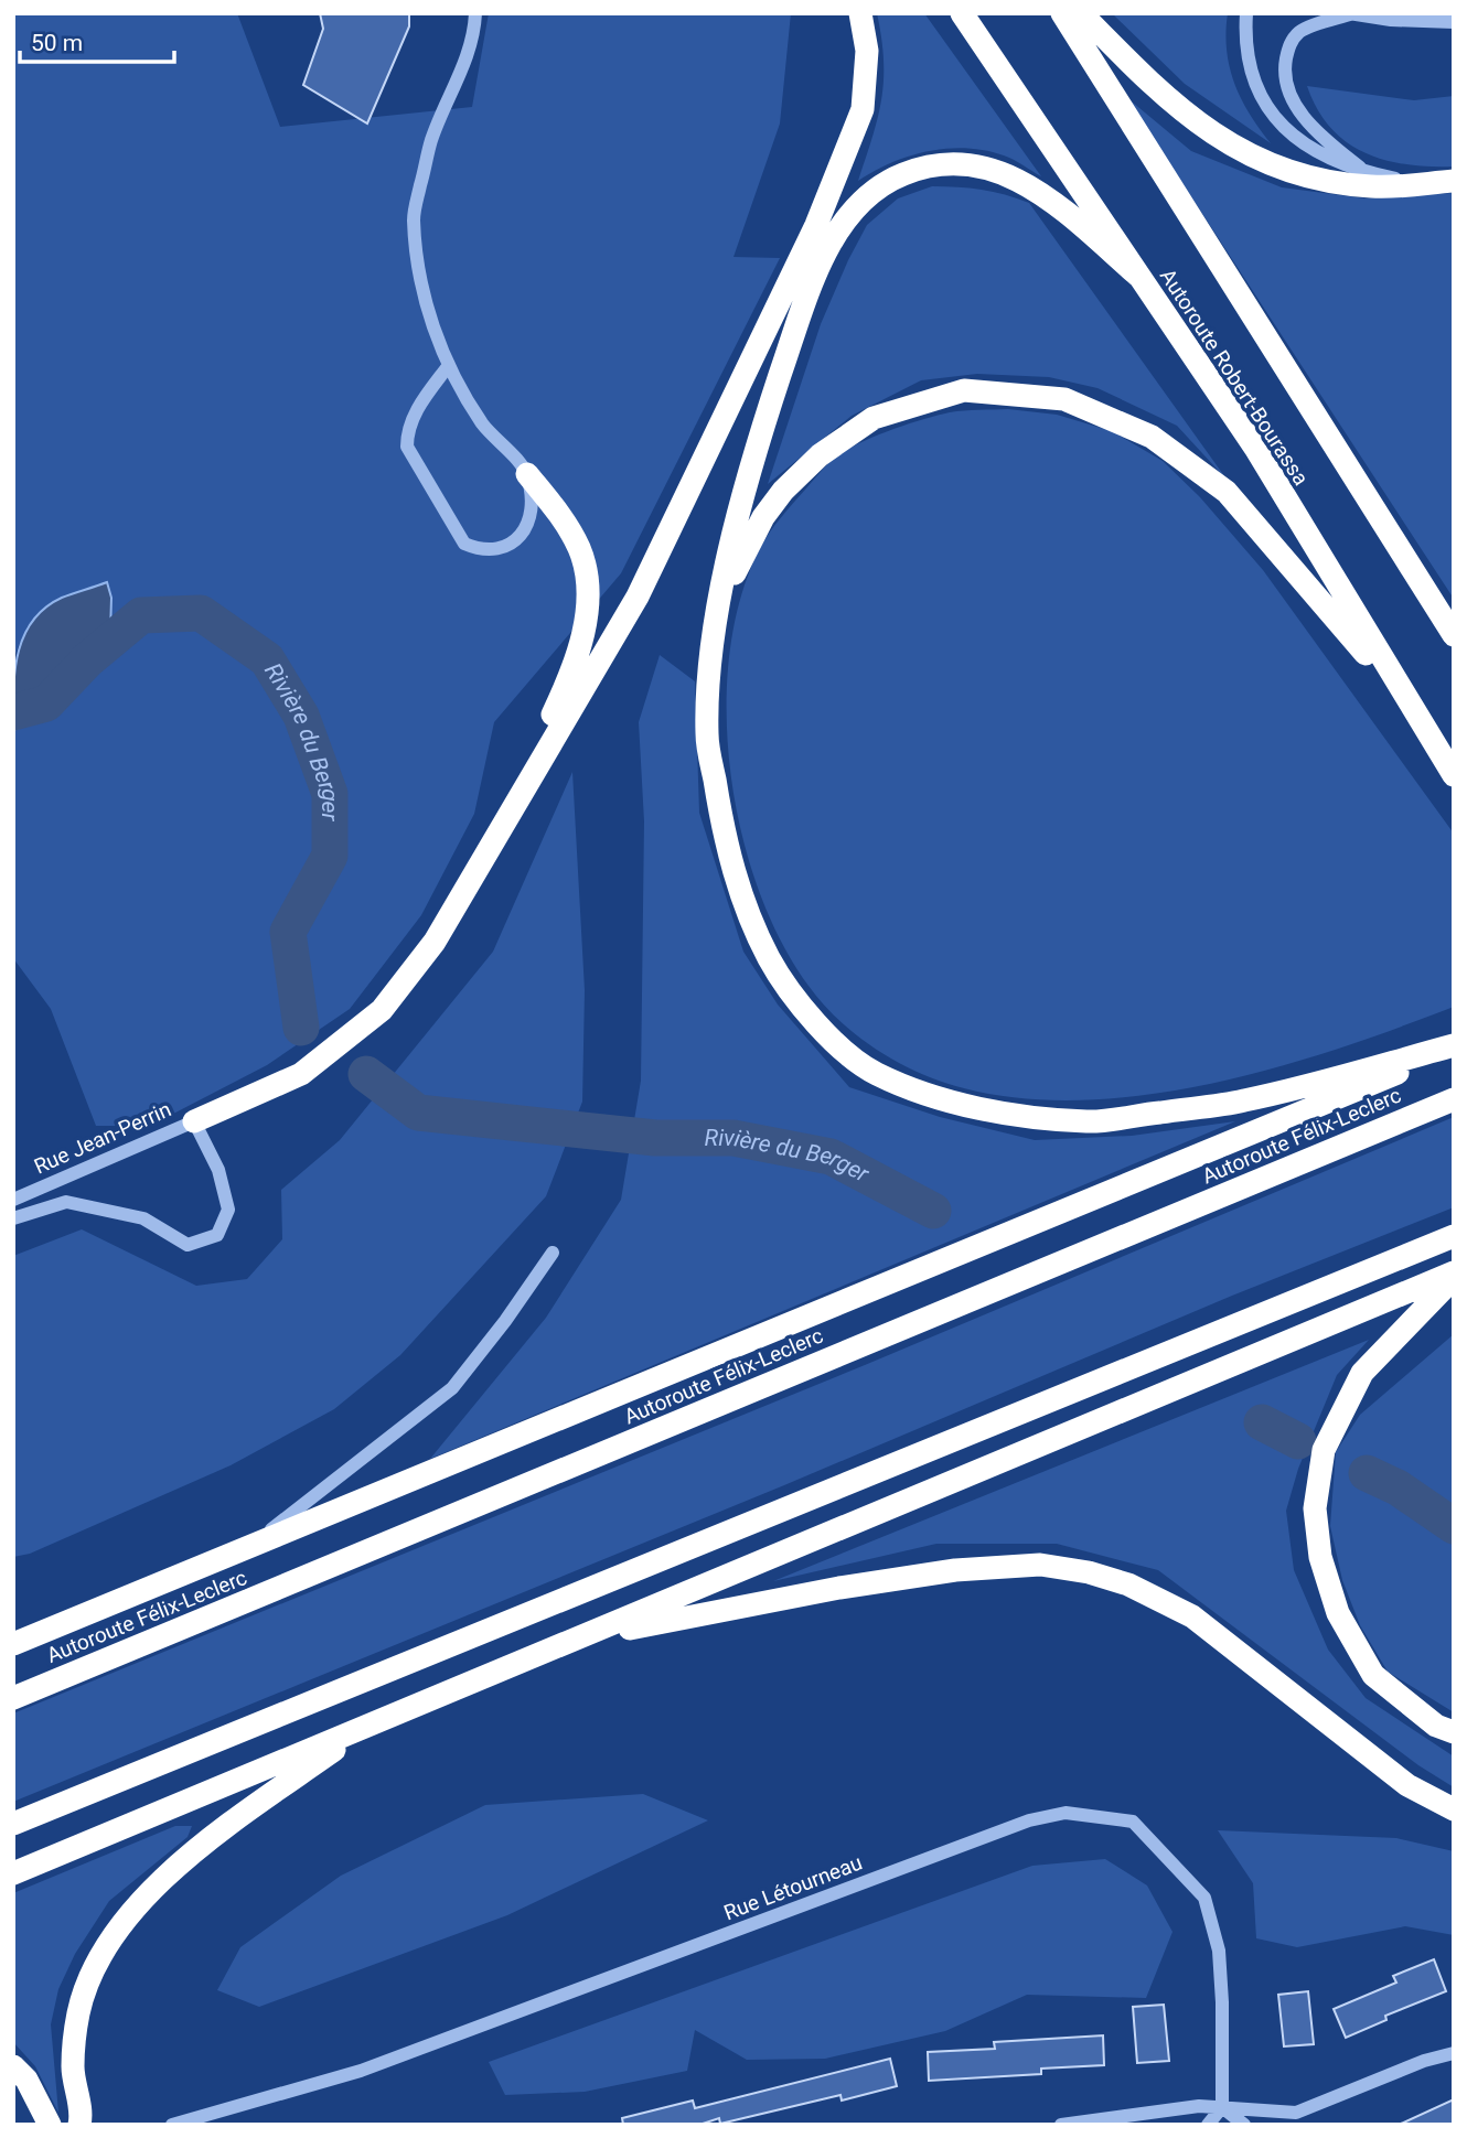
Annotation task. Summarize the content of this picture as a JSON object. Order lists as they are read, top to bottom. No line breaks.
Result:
{"streets":{"highway":["Autoroute Robert-Bourassa","Autoroute Félix-Leclerc"],"street":["Rue Jean-Perrin","Rue Létourneau"]},"water":["Rivière du Berger"],"scale_bar":"50 m"}
